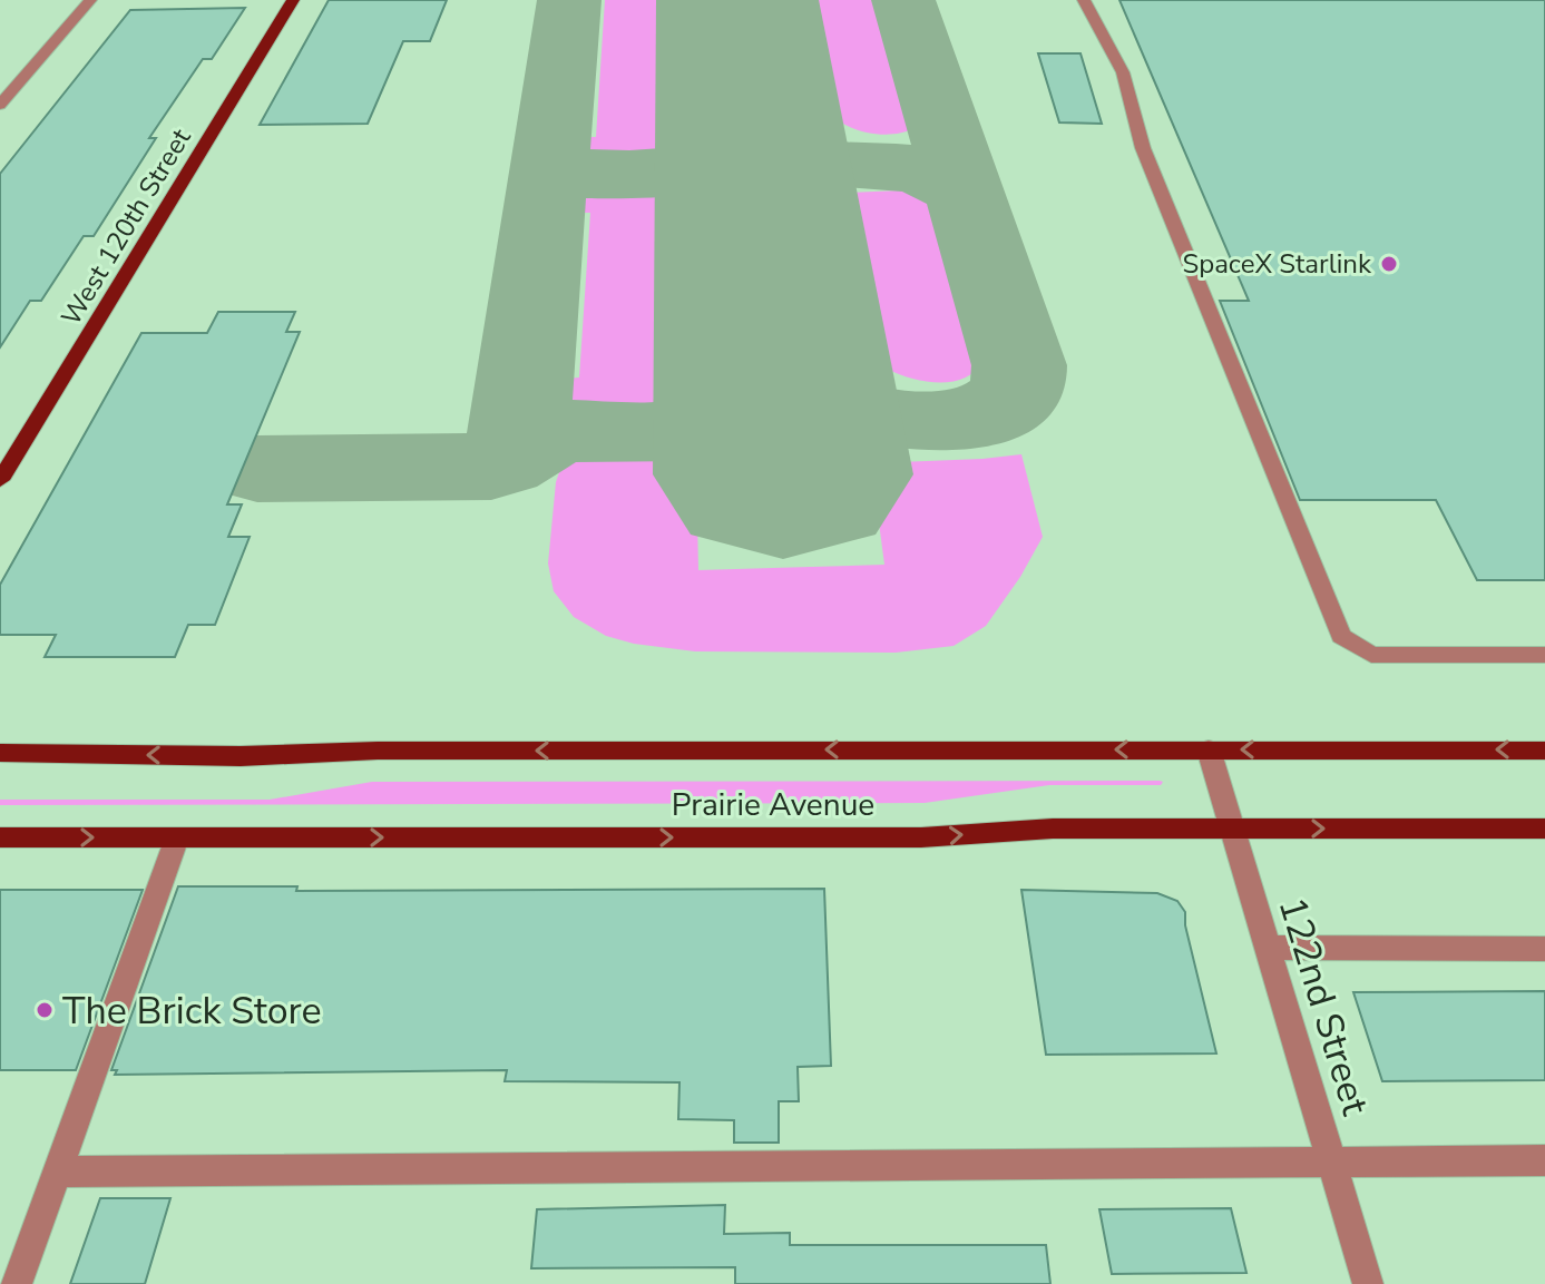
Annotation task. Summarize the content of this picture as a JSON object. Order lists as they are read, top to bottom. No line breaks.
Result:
{"streets":{"main road":["West 120th Street","Prairie Avenue"],"street":["122nd Street"]},"crossings":[["Prairie Avenue","122nd Street"]],"places":["SpaceX Starlink","The Brick Store"]}
